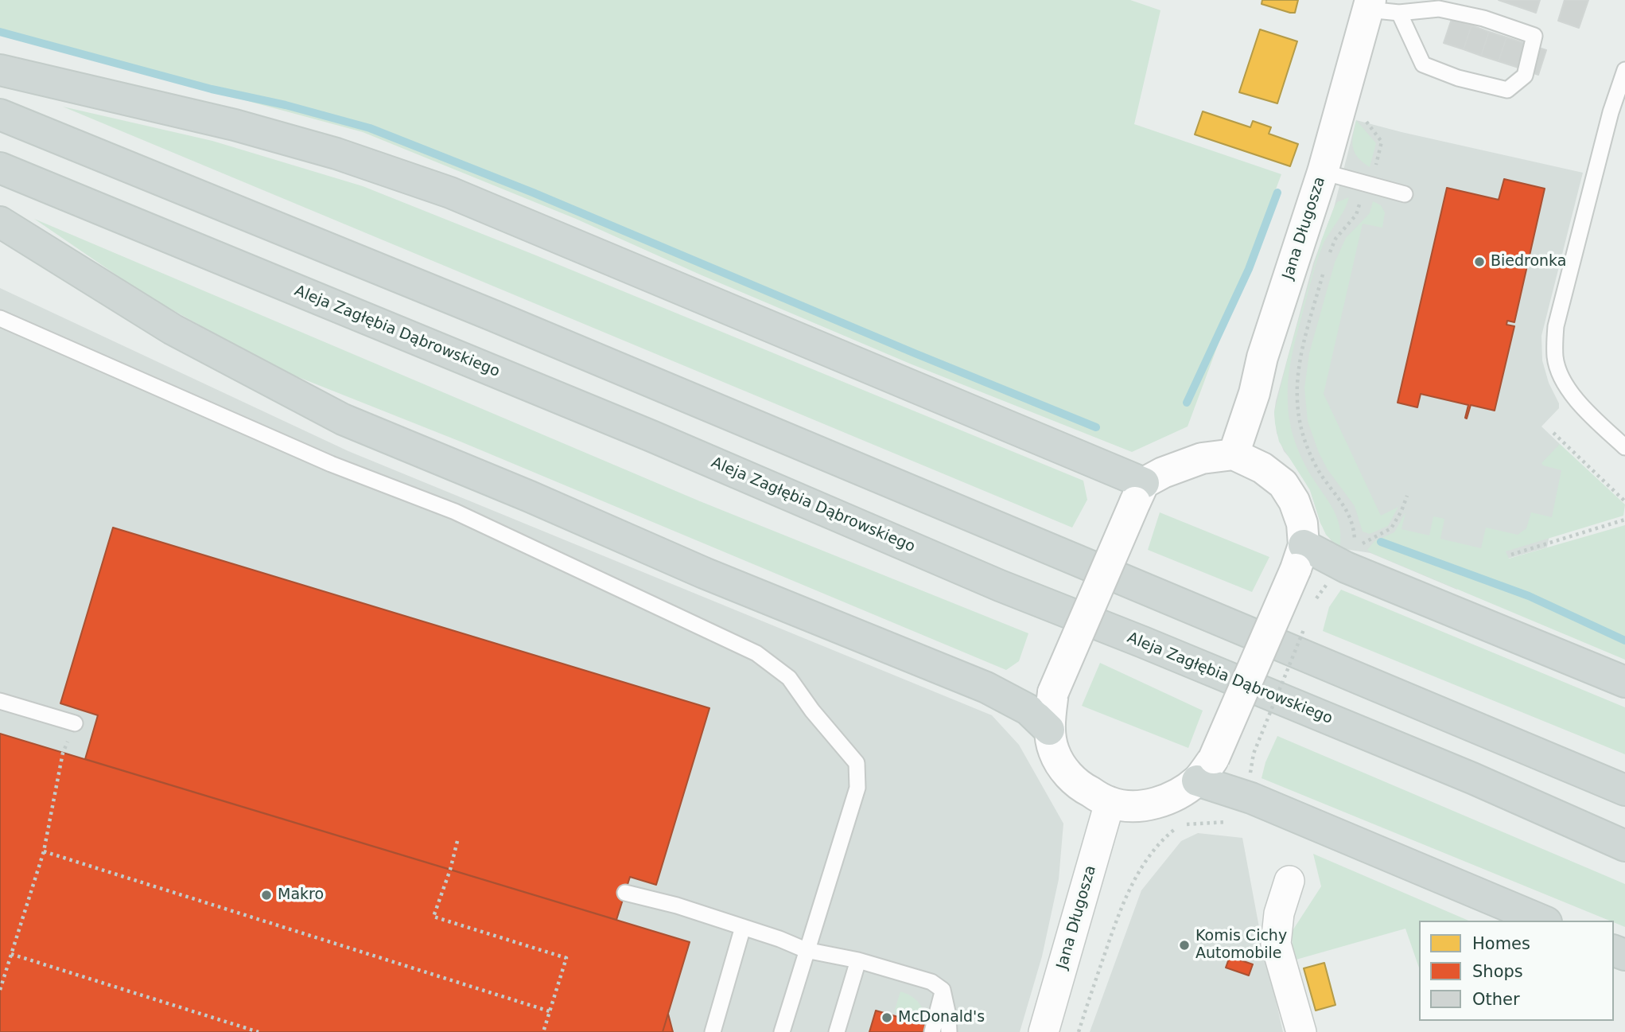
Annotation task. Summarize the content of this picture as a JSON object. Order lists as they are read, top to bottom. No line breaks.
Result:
{"streets":{"main road":["Aleja Zagłębia Dąbrowskiego"],"street":["Jana Długosza"]},"places":["Biedronka","Makro","Komis Cichy Automobile","McDonald's"],"legend":["Homes","Shops","Other"]}
